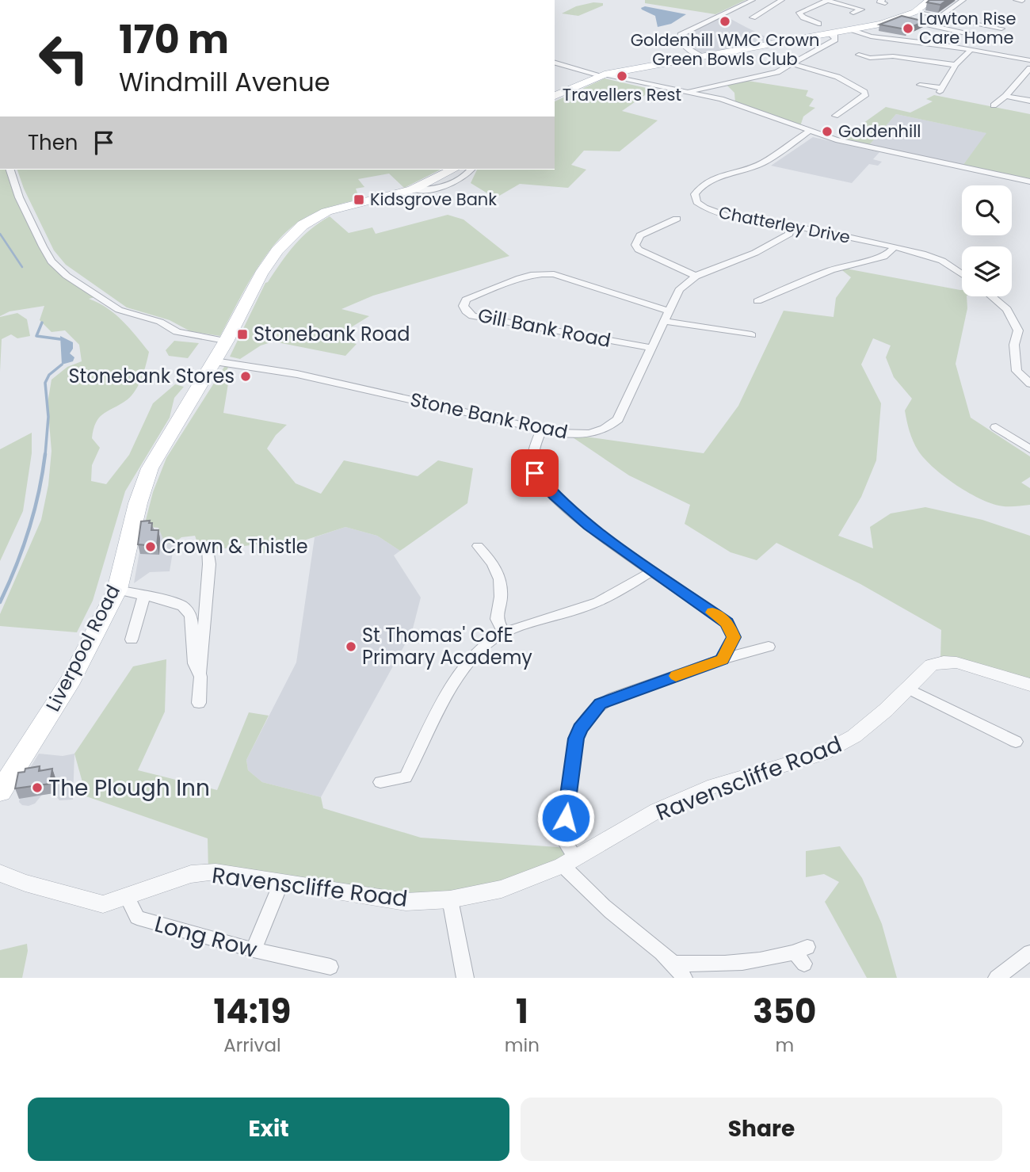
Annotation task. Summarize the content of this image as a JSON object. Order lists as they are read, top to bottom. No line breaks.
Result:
{"streets":{"main road":["Liverpool Road"],"street":["Chatterley Drive","Gill Bank Road","Stone Bank Road","Ravenscliffe Road","Long Row"]},"crossings":[["Chatterley Drive","Stone Bank Road"],["Gill Bank Road","Stone Bank Road"],["Stone Bank Road","Liverpool Road"],["Ravenscliffe Road","Long Row"]],"places":{"other":["Goldenhill WMC Crown Green Bowls Club","Lawton Rise Care Home","Travellers Rest","Goldenhill","Stonebank Stores","Crown & Thistle","St Thomas' CofE Primary Academy","The Plough Inn"],"transit":["Kidsgrove Bank","Stonebank Road"]},"page":{"turn":["170 m","Windmill Avenue"],"then":"Then","eta":["14:19","Arrival","1","min","350","m"],"buttons":["Exit","Share"]}}
